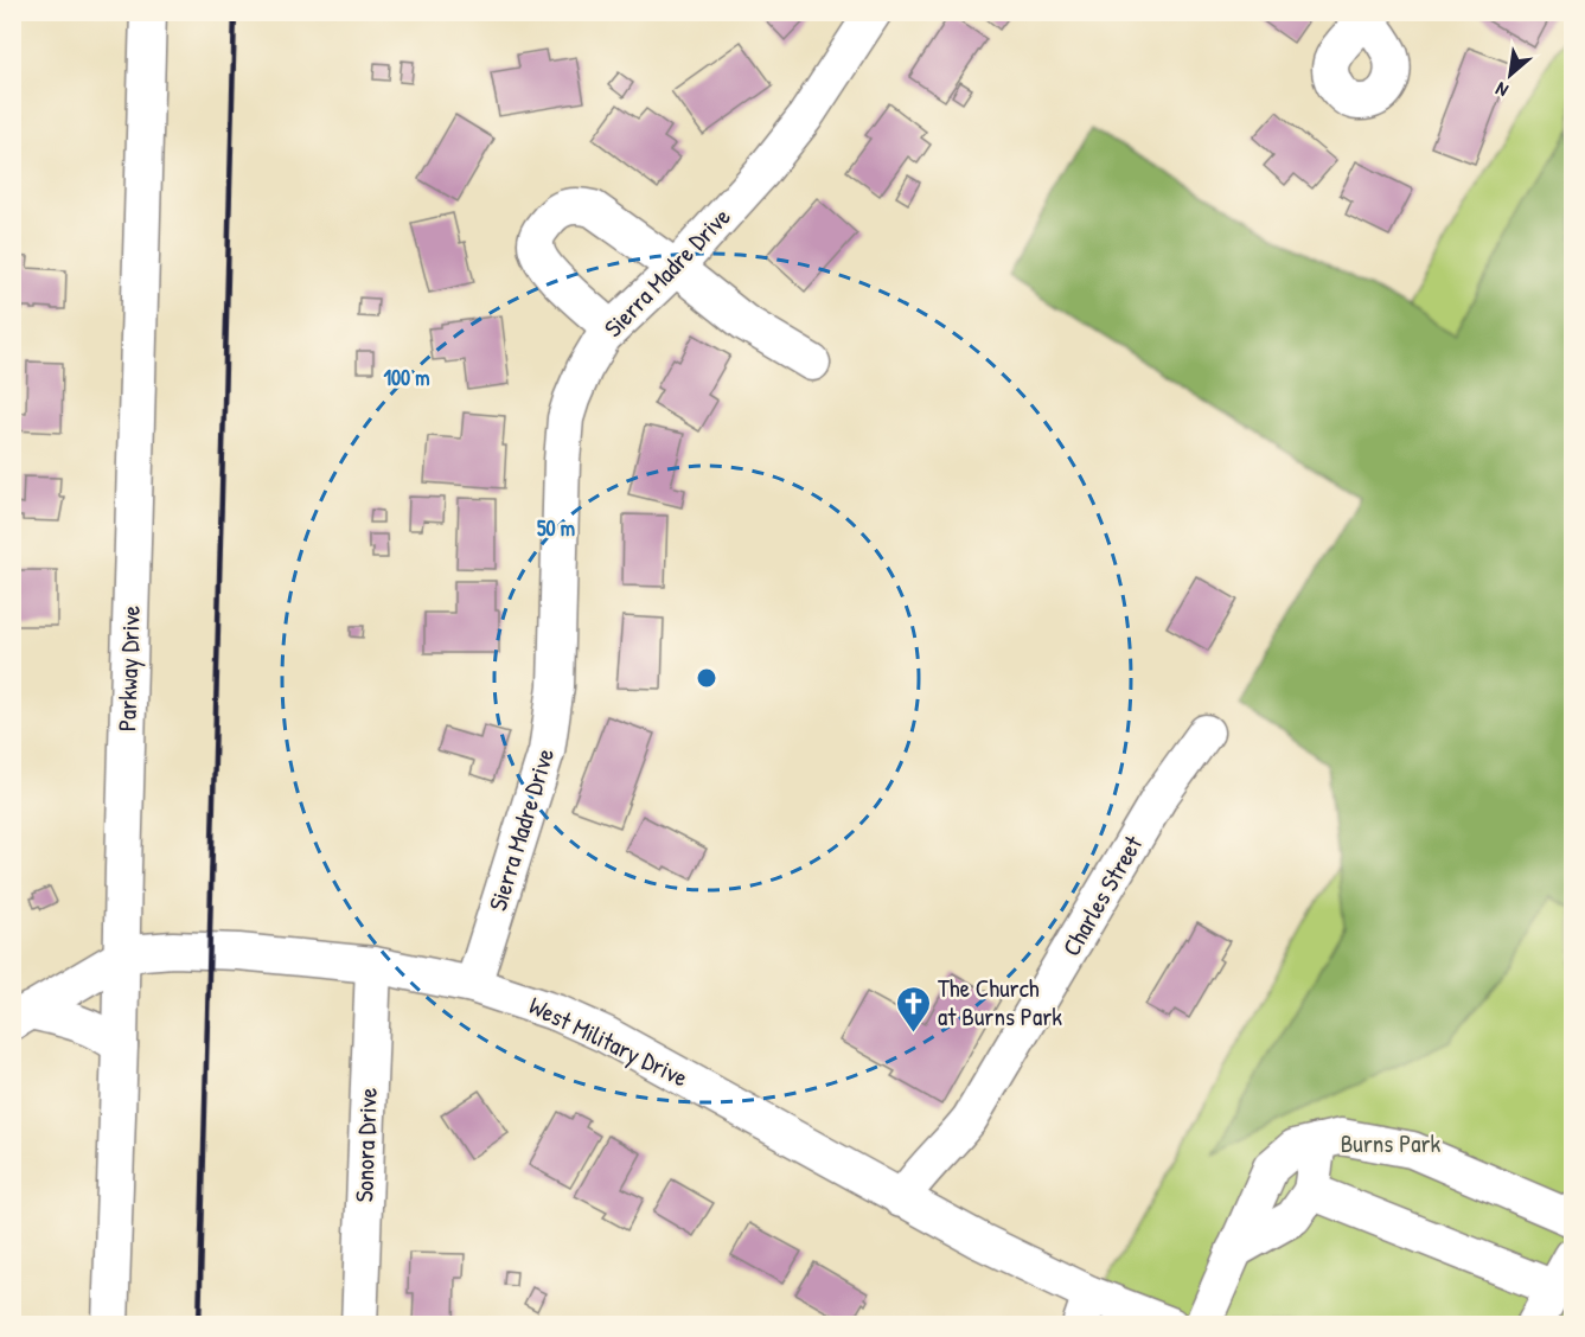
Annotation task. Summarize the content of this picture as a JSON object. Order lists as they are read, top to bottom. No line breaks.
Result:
{"streets":{"street":["Sierra Madre Drive","Parkway Drive","Charles Street","West Military Drive","Sonora Drive"]},"crossings":[["Sierra Madre Drive","West Military Drive"],["Parkway Drive","West Military Drive"],["Charles Street","West Military Drive"],["West Military Drive","Sonora Drive"]],"parks":["Burns Park"],"places":{"church":["The Church at Burns Park"]},"north":"bottom left","rings":["100 m","50 m"]}
